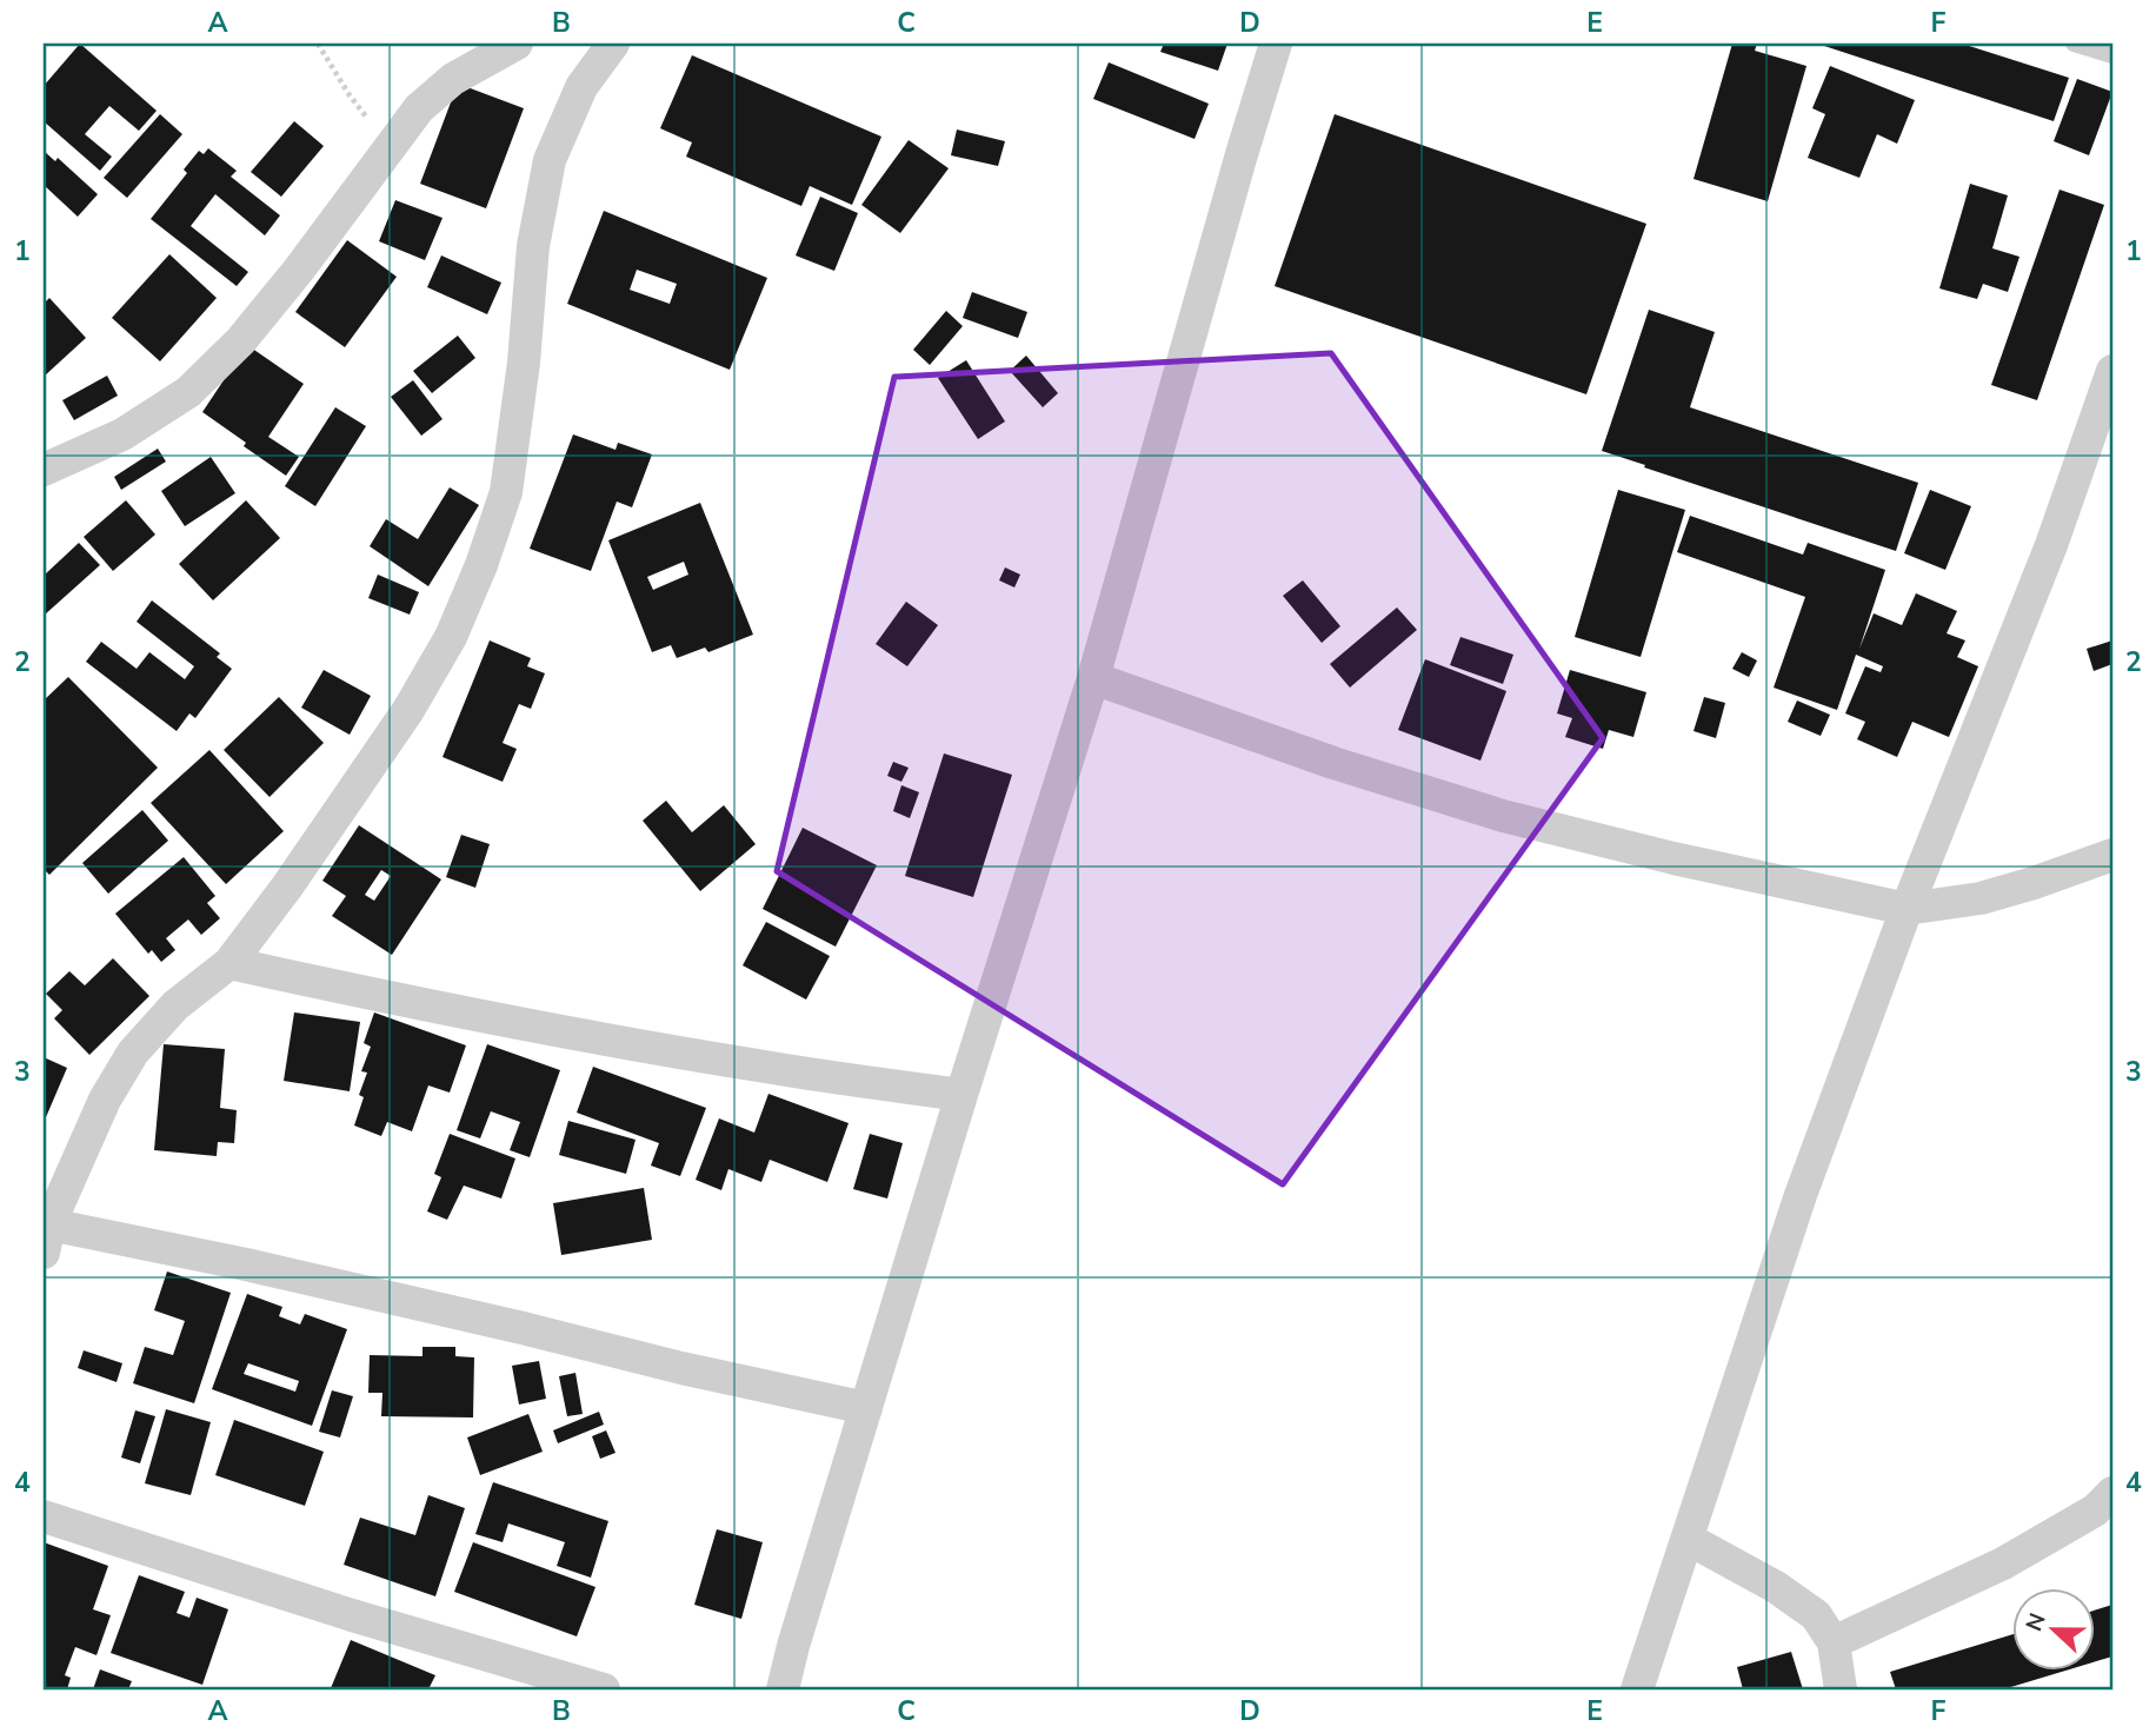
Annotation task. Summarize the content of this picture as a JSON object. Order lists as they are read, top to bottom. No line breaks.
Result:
{"north":"left","grid":{"columns":["A","B","C","D","E","F"],"rows":["1","2","3","4"]}}
